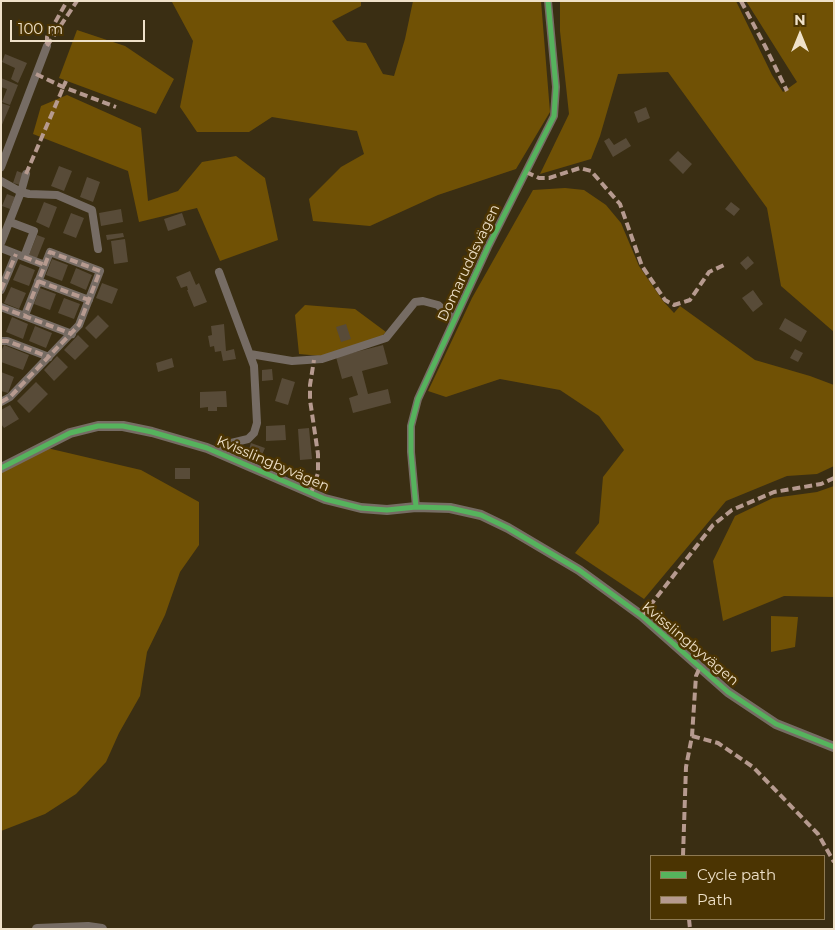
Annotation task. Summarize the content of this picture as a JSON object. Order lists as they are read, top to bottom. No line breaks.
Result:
{"streets":{"street":["Domaruddsvägen","Kvisslingbyvägen"]},"crossings":[["Domaruddsvägen","Kvisslingbyvägen"]],"legend":["Cycle path","Path"],"scale_bar":"100 m","north":"top"}
